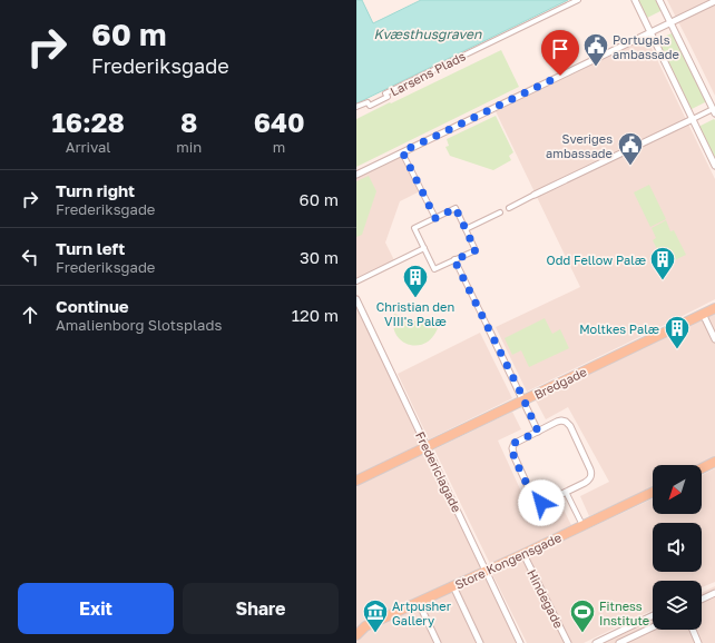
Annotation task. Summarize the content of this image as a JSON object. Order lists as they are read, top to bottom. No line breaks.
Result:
{"streets":{"main road":["Bredgade","Store Kongensgade"],"street":["Larsens Plads","Fredericiagade","Hindegade"]},"crossings":[["Bredgade","Fredericiagade"],["Fredericiagade","Store Kongensgade"],["Store Kongensgade","Hindegade"]],"water":["Kvæsthusgraven"],"places":{"public building":["Portugals ambassade","Sveriges ambassade"],"building":["Odd Fellow Palæ","Christian den VIII's Palæ","Moltkes Palæ"],"museum":["Artpusher Gallery"],"sports":["Fitness Institute"]},"north":"bottom left","page":{"turn":["60 m","Frederiksgade"],"eta":["16:28","Arrival","8","min","640","m"],"list":[{"name":"Turn right","note":"Frederiksgade","value":"60 m"},{"name":"Turn left","note":"Frederiksgade","value":"30 m"},{"name":"Continue","note":"Amalienborg Slotsplads","value":"120 m"}],"buttons":["Exit","Share"]}}
